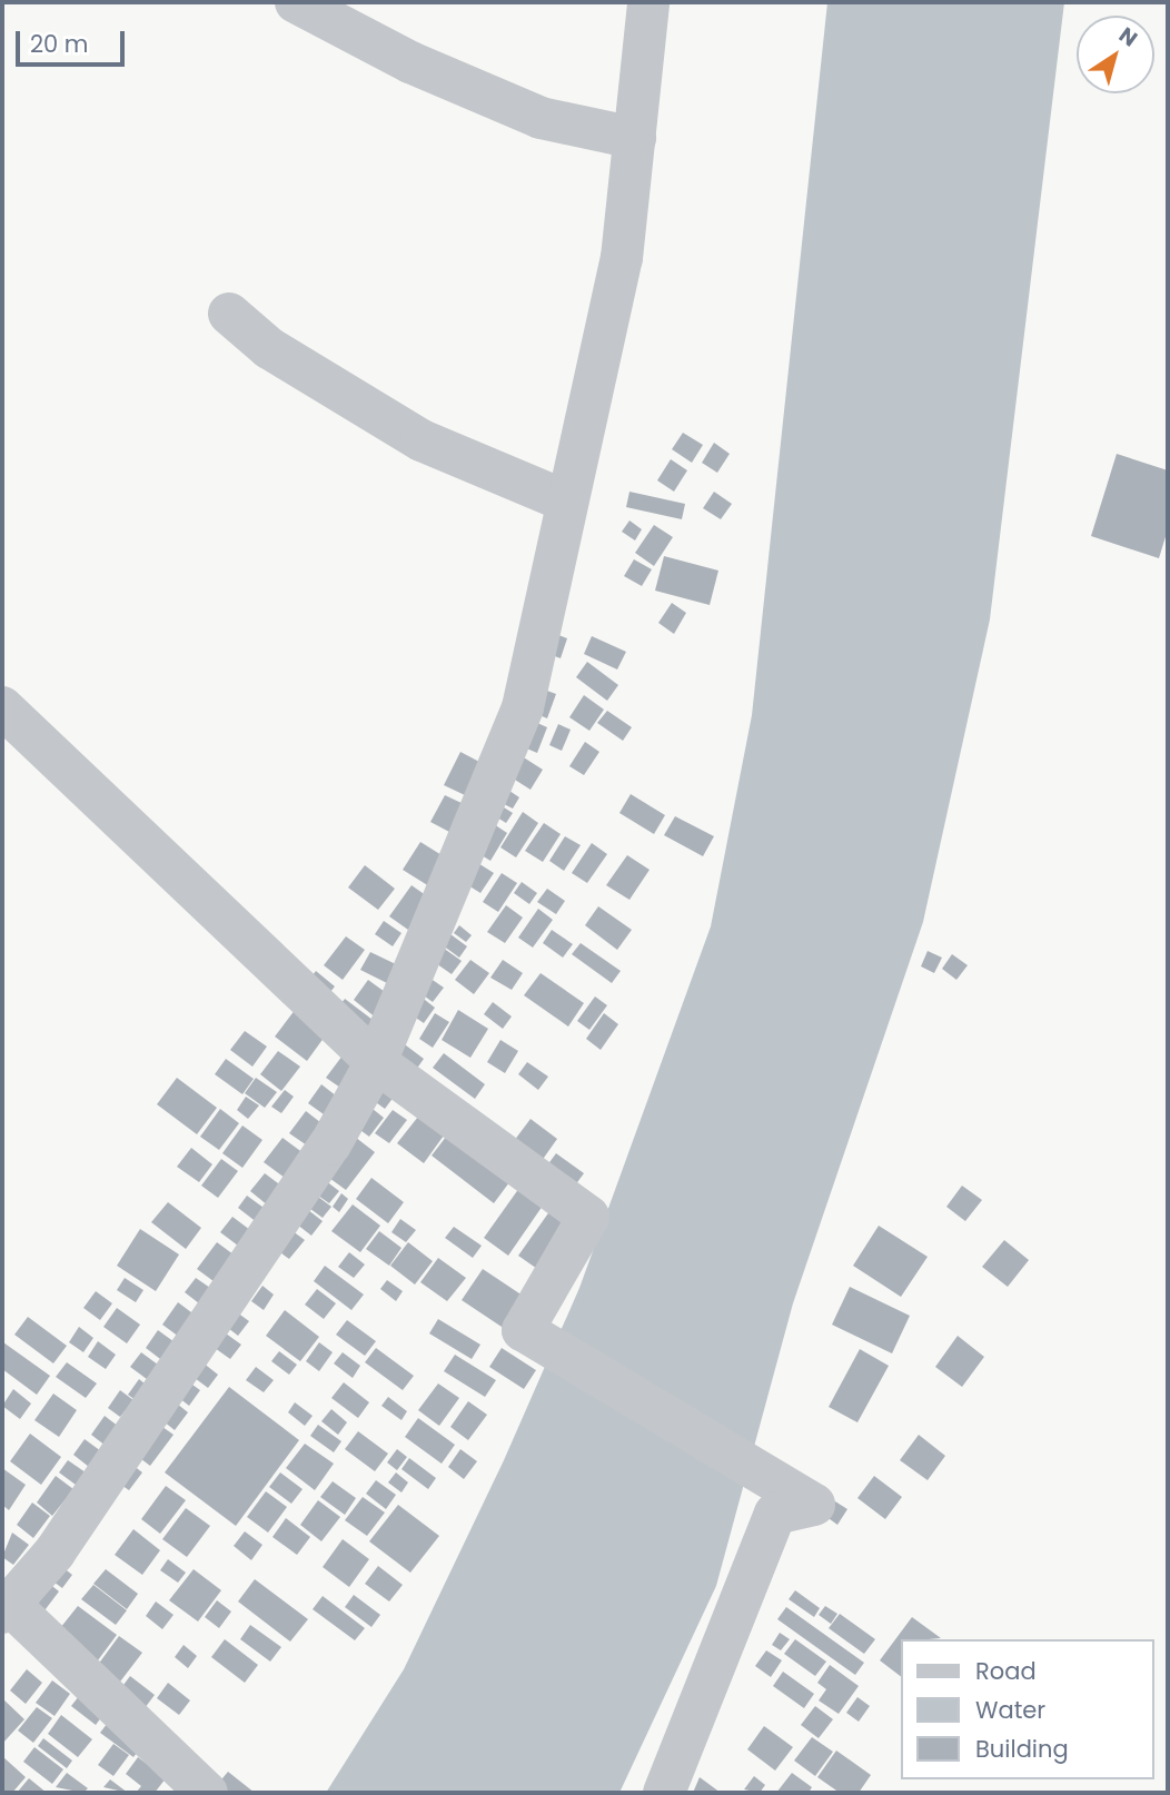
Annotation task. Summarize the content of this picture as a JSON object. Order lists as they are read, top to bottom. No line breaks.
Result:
{"legend":["Road","Water","Building"],"scale_bar":"20 m","north":"top right"}
